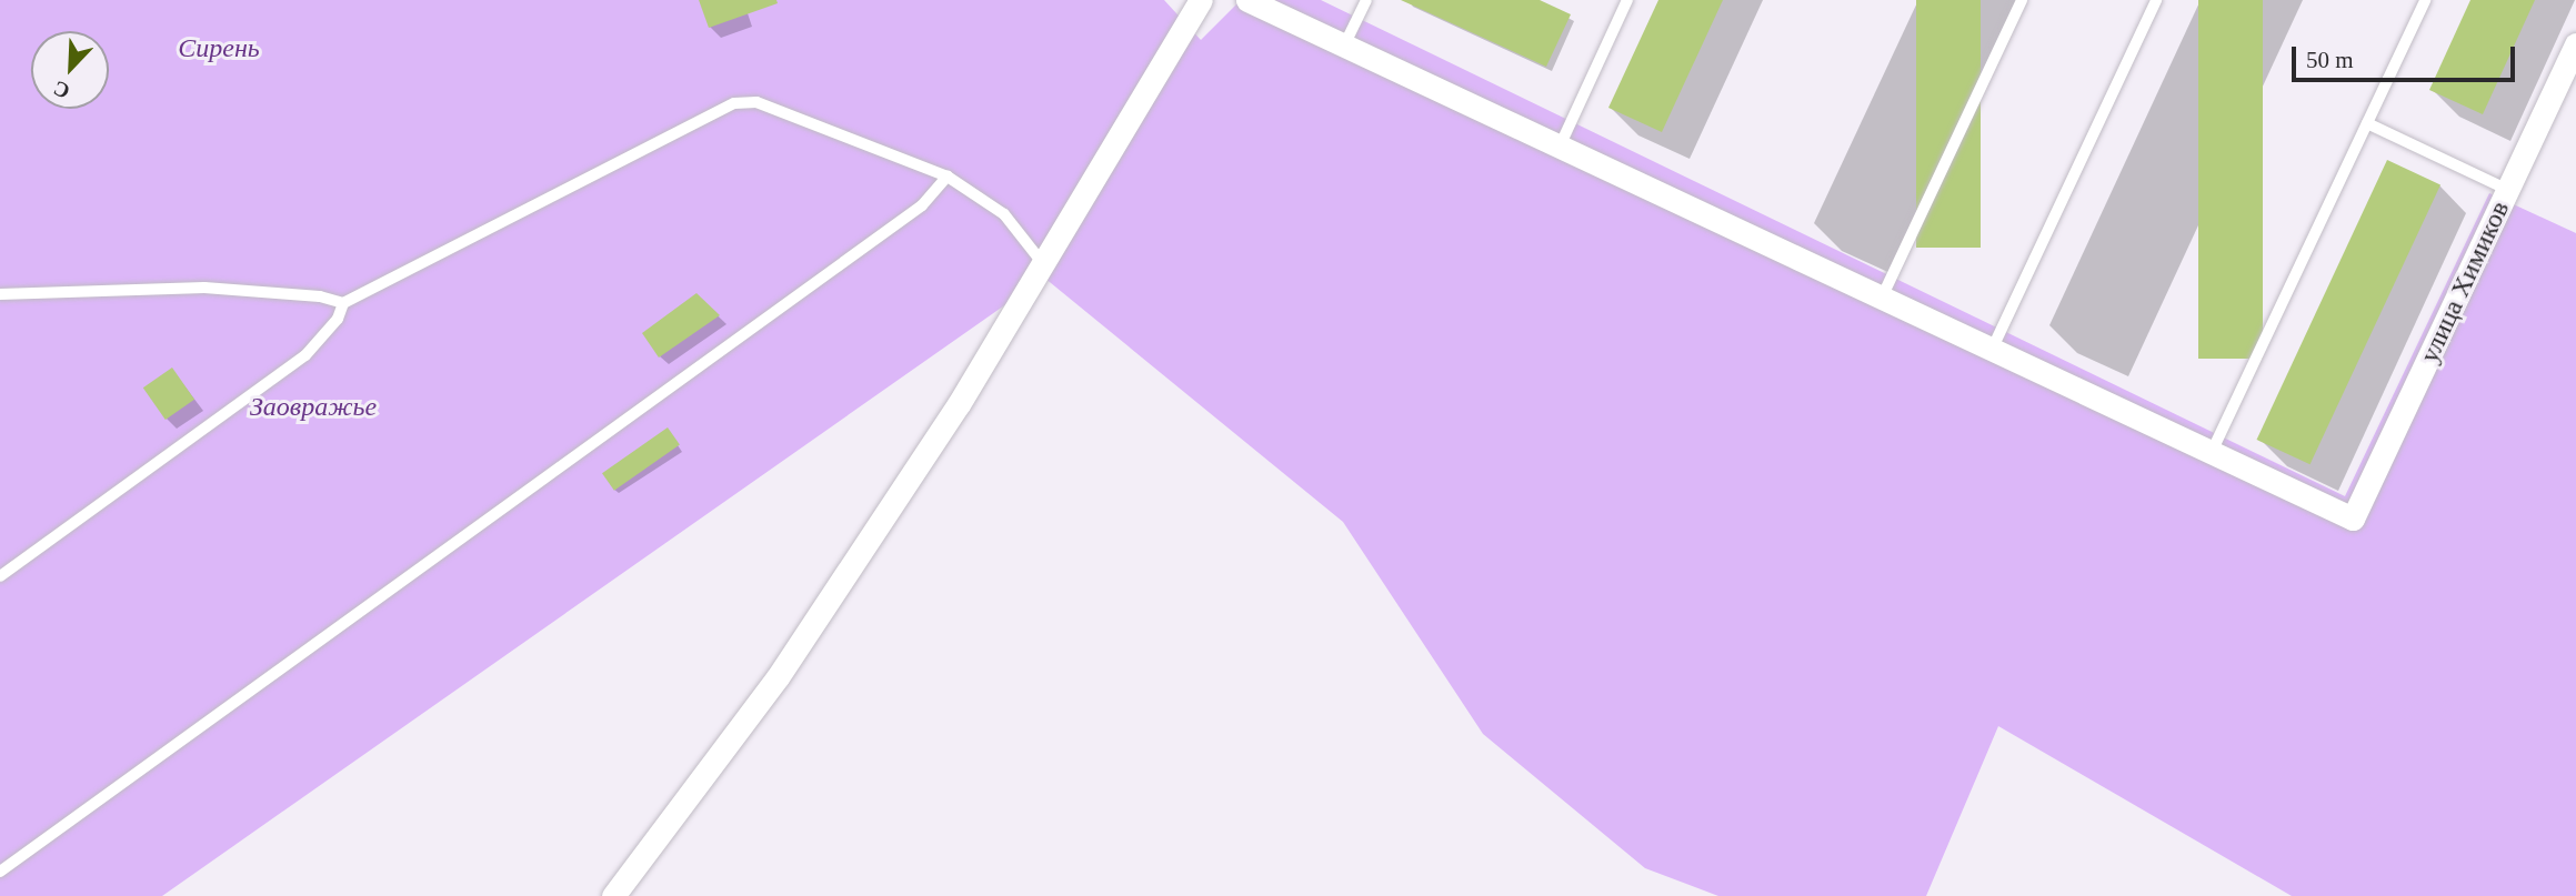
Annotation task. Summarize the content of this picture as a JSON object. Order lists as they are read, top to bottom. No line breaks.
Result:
{"streets":{"street":["улица Химиков"]},"parks":["Сирень","Заовражье"],"scale_bar":"50 m","north":"bottom left"}
